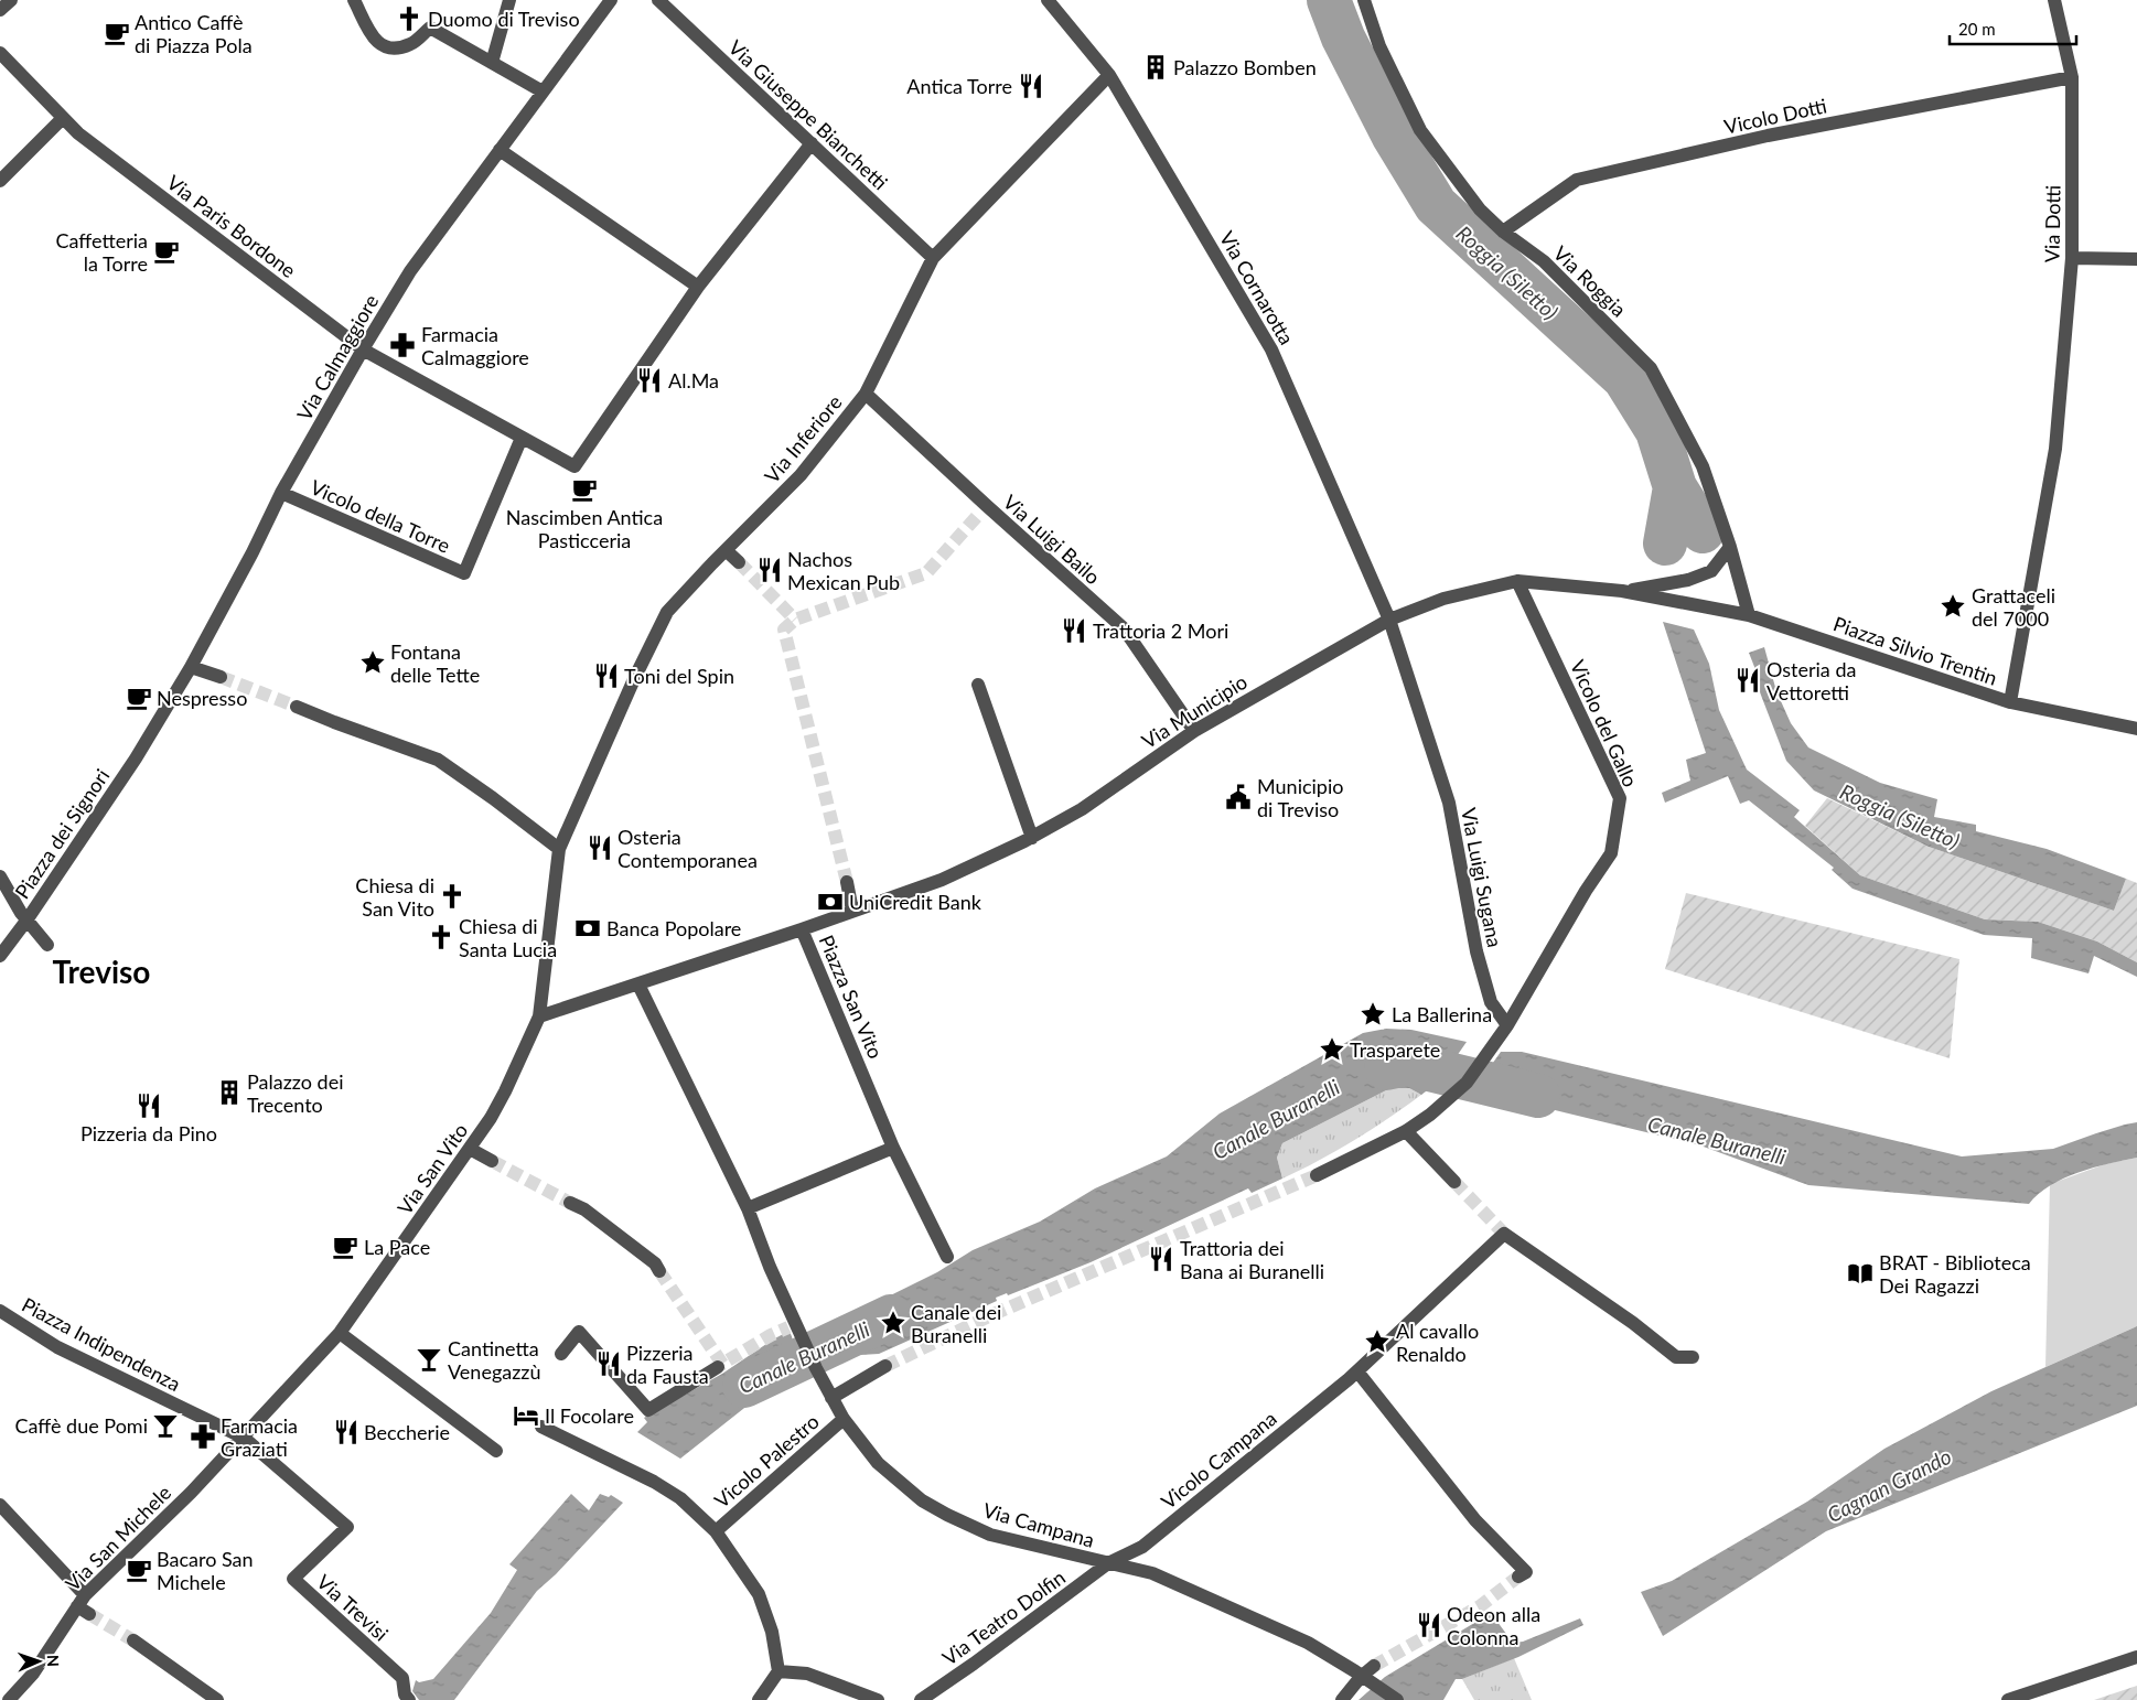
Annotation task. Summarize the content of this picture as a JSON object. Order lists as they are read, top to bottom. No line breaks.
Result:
{"streets":{"street":["Via Giuseppe Bianchetti","Vicolo Dotti","Via Dotti","Via Paris Bordone","Via Roggia","Via Cornarotta","Via Calmaggiore","Via Inferiore","Vicolo della Torre","Via Luigi Bailo","Piazza Silvio Trentin","Via Municipio","Vicolo del Gallo","Piazza dei Signori","Via Luigi Sugana","Piazza San Vito","Via San Vito","Piazza Indipendenza","Vicolo Campana","Vicolo Palestro","Via Campana","Via San Michele","Via Trevisi","Via Teatro Dolfin"]},"crossings":[["Via Giuseppe Bianchetti","Via Inferiore"],["Vicolo Dotti","Via Dotti"],["Vicolo Dotti","Via Roggia"],["Via Dotti","Piazza Silvio Trentin"],["Via Paris Bordone","Via Calmaggiore"],["Via Paris Bordone","Vicolo della Torre"],["Via Roggia","Piazza Silvio Trentin"],["Via Cornarotta","Via Inferiore"],["Via Cornarotta","Via Municipio"],["Via Cornarotta","Via Luigi Sugana"],["Via Calmaggiore","Vicolo della Torre"],["Via Calmaggiore","Piazza dei Signori"],["Via Inferiore","Via Luigi Bailo"],["Via Luigi Bailo","Via Municipio"],["Piazza Silvio Trentin","Via Municipio"],["Via Municipio","Vicolo del Gallo"],["Via Municipio","Via Luigi Sugana"],["Via Municipio","Piazza San Vito"],["Vicolo del Gallo","Via Luigi Sugana"],["Piazza San Vito","Via San Vito"],["Via San Vito","Piazza Indipendenza"],["Via San Vito","Via San Michele"],["Via San Vito","Via Trevisi"],["Piazza Indipendenza","Via San Michele"],["Piazza Indipendenza","Via Trevisi"],["Vicolo Campana","Via Campana"],["Vicolo Campana","Via Teatro Dolfin"],["Vicolo Palestro","Via Campana"],["Via Campana","Via Teatro Dolfin"],["Via San Michele","Via Trevisi"]],"districts":["Treviso"],"water":["Roggia (Siletto)","Canale Buranelli","Cagnan Grando"],"places":{"church":["Duomo di Treviso","Chiesa di San Vito","Chiesa di Santa Lucia"],"cafe":["Antico Caffè di Piazza Pola","Caffetteria la Torre","Nascimben Antica Pasticceria","Nespresso","La Pace","Bacaro San Michele"],"building":["Palazzo Bomben","Palazzo dei Trecento"],"restaurant":["Antica Torre","Al.Ma","Nachos Mexican Pub","Trattoria 2 Mori","Toni del Spin","Osteria da Vettoretti","Osteria Contemporanea","Pizzeria da Pino","Trattoria dei Bana ai Buranelli","Pizzeria da Fausta","Beccherie","Odeon alla Colonna"],"pharmacy":["Farmacia Calmaggiore","Farmacia Graziati"],"place":["Grattaceli del 7000","Fontana delle Tette","La Ballerina","Trasparete","Canale dei Buranelli","Al cavallo Renaldo"],"public building":["Municipio di Treviso"],"bank":["UniCredit Bank","Banca Popolare"],"library":["BRAT - Biblioteca Dei Ragazzi"],"bar":["Cantinetta Venegazzù","Caffè due Pomi"],"hotel":["Il Focolare"]},"scale_bar":"20 m","north":"right"}
